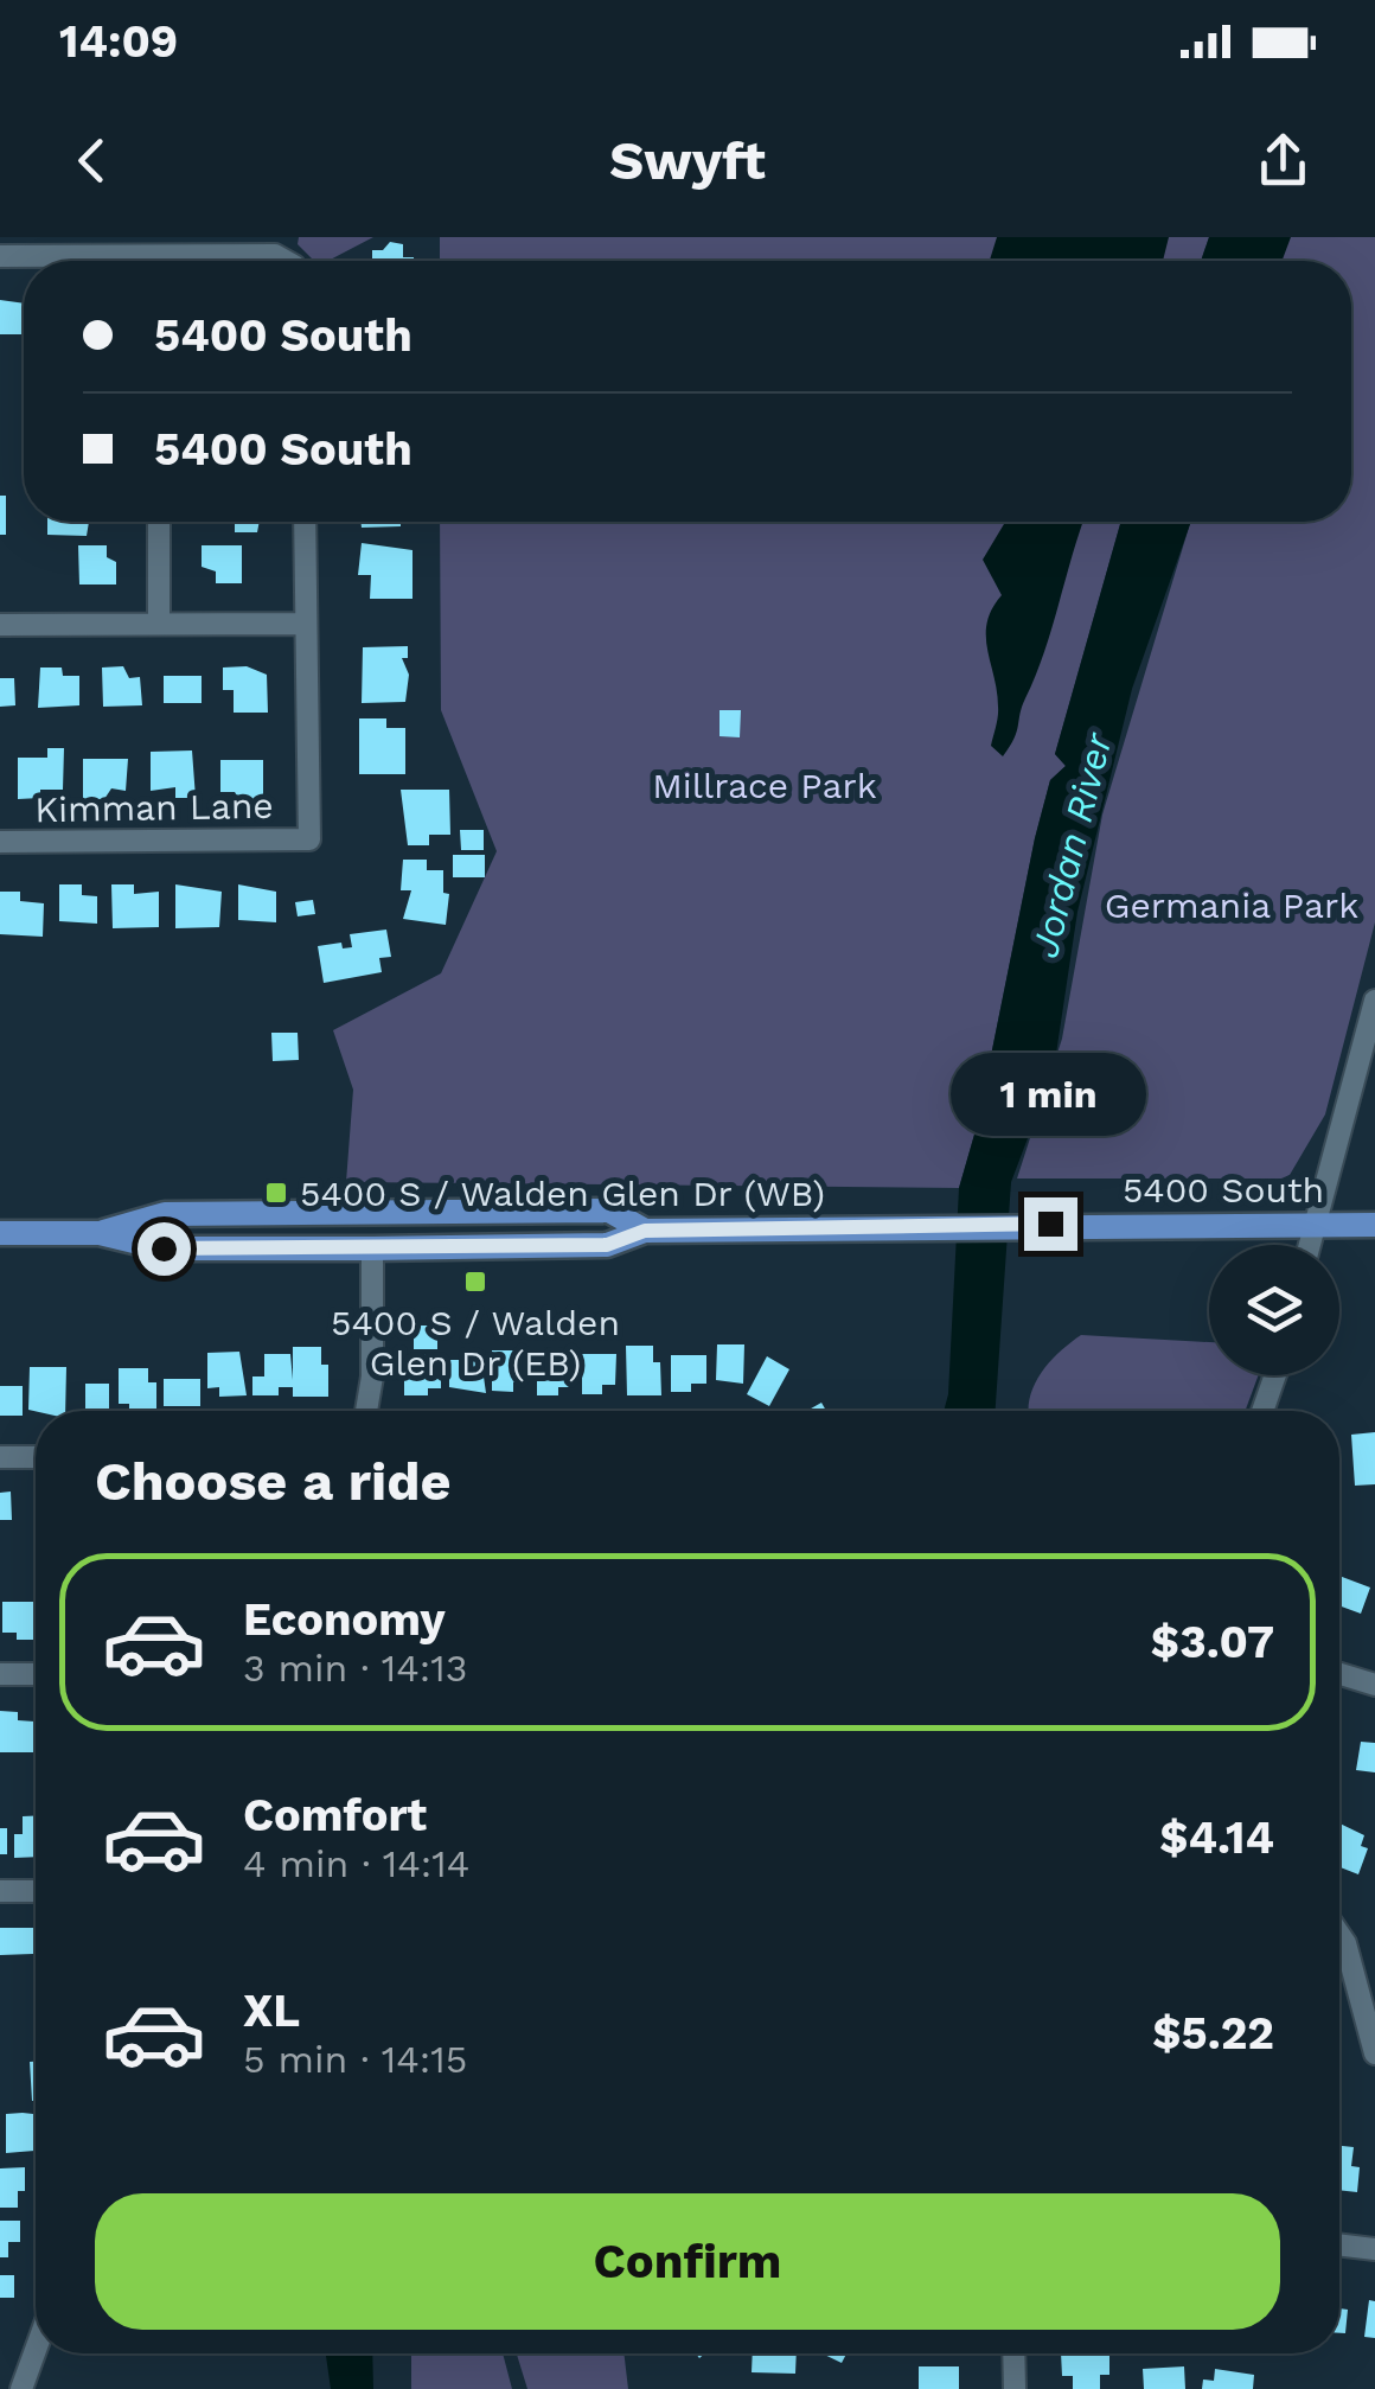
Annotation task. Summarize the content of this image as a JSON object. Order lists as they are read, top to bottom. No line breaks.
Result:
{"streets":{"main road":["5400 South"],"street":["Kimman Lane"]},"water":["Jordan River"],"parks":["Millrace Park","Germania Park"],"places":{"transit":["5400 S / Walden Glen Dr (WB)","5400 S / Walden Glen Dr (EB)"]},"page":{"status":"14:09","header":"Swyft","banner":["5400 South","5400 South"],"bubble":"1 min","heading":"Choose a ride","list":[{"name":"Economy","note":"3 min · 14:13","value":"$3.07"},{"name":"Comfort","note":"4 min · 14:14","value":"$4.14"},{"name":"XL","note":"5 min · 14:15","value":"$5.22"}],"buttons":"Confirm"}}
